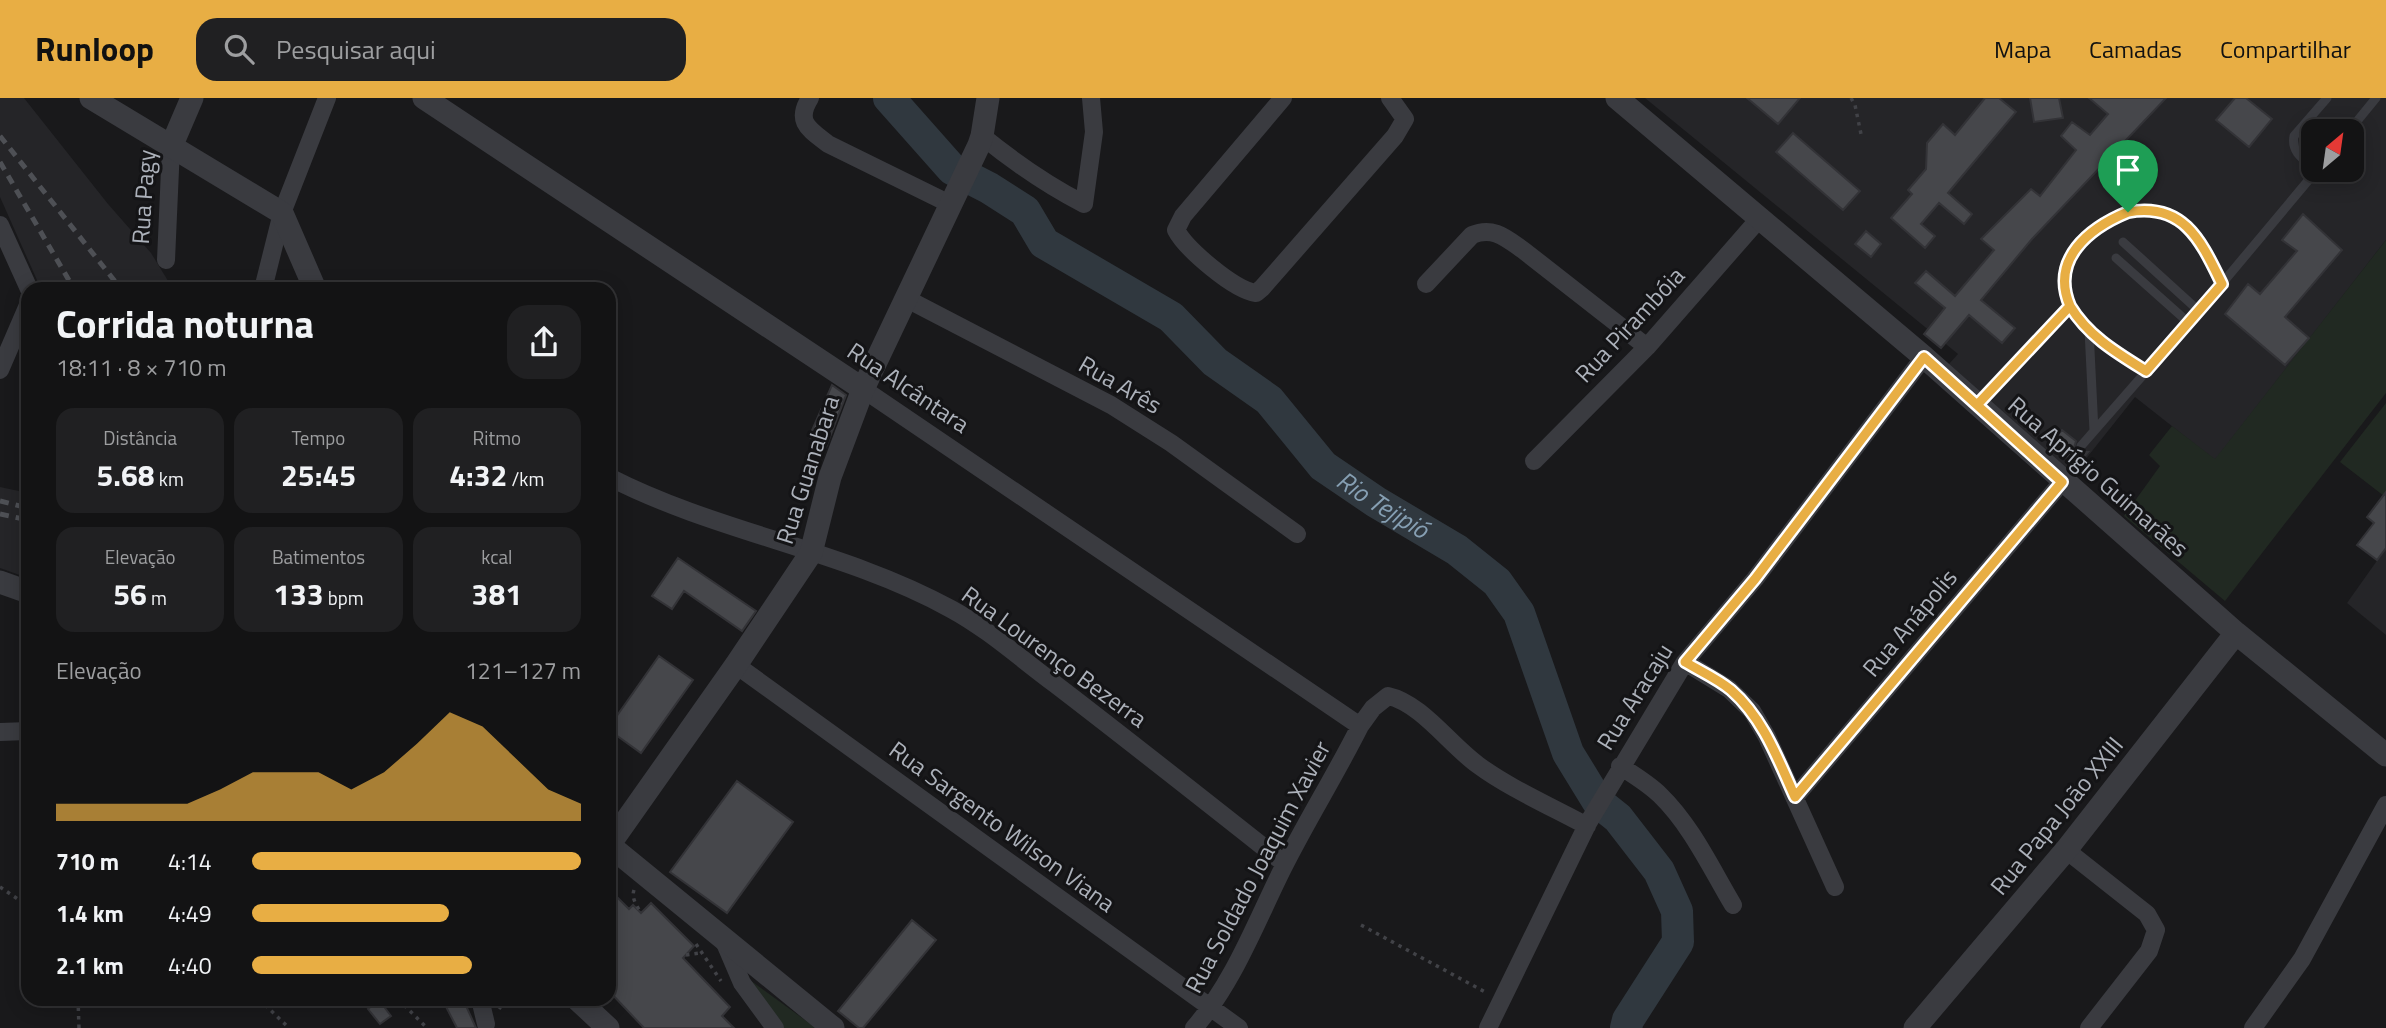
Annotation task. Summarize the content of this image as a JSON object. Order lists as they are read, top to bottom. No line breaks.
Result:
{"streets":{"street":["Rua Pagy","Rua Pirambóia","Rua Arês","Rua Alcântara","Rua Guanabara","Rua Aprígio Guimarães","Rua Anápolis","Rua Lourenço Bezerra","Rua Aracaju","Rua Papa João XXIII","Rua Sargento Wilson Viana","Rua Soldado Joaquim Xavier"]},"crossings":[["Rua Pirambóia","Rua Aprígio Guimarães"],["Rua Arês","Rua Guanabara"],["Rua Alcântara","Rua Guanabara"],["Rua Alcântara","Rua Soldado Joaquim Xavier"],["Rua Guanabara","Rua Lourenço Bezerra"],["Rua Guanabara","Rua Sargento Wilson Viana"],["Rua Aprígio Guimarães","Rua Anápolis"],["Rua Aprígio Guimarães","Rua Aracaju"],["Rua Aprígio Guimarães","Rua Papa João XXIII"],["Rua Lourenço Bezerra","Rua Soldado Joaquim Xavier"],["Rua Aracaju","Rua Soldado Joaquim Xavier"],["Rua Sargento Wilson Viana","Rua Soldado Joaquim Xavier"]],"water":["Rio Tejipió"],"north":"top right","page":{"header":"Runloop","search":"Pesquisar aqui","nav":["Mapa","Camadas","Compartilhar"],"heading":["Corrida noturna","18:11 · 8 × 710 m"],"stats":[["Distância","5.68 km"],["Tempo","25:45"],["Ritmo","4:32 /km"],["Elevação","56 m"],["Batimentos","133 bpm"],["kcal","381"]],"chart":["Elevação","121–127 m"],"list":[{"name":"710 m","note":"4:14"},{"name":"1.4 km","note":"4:49"},{"name":"2.1 km","note":"4:40"}]}}
